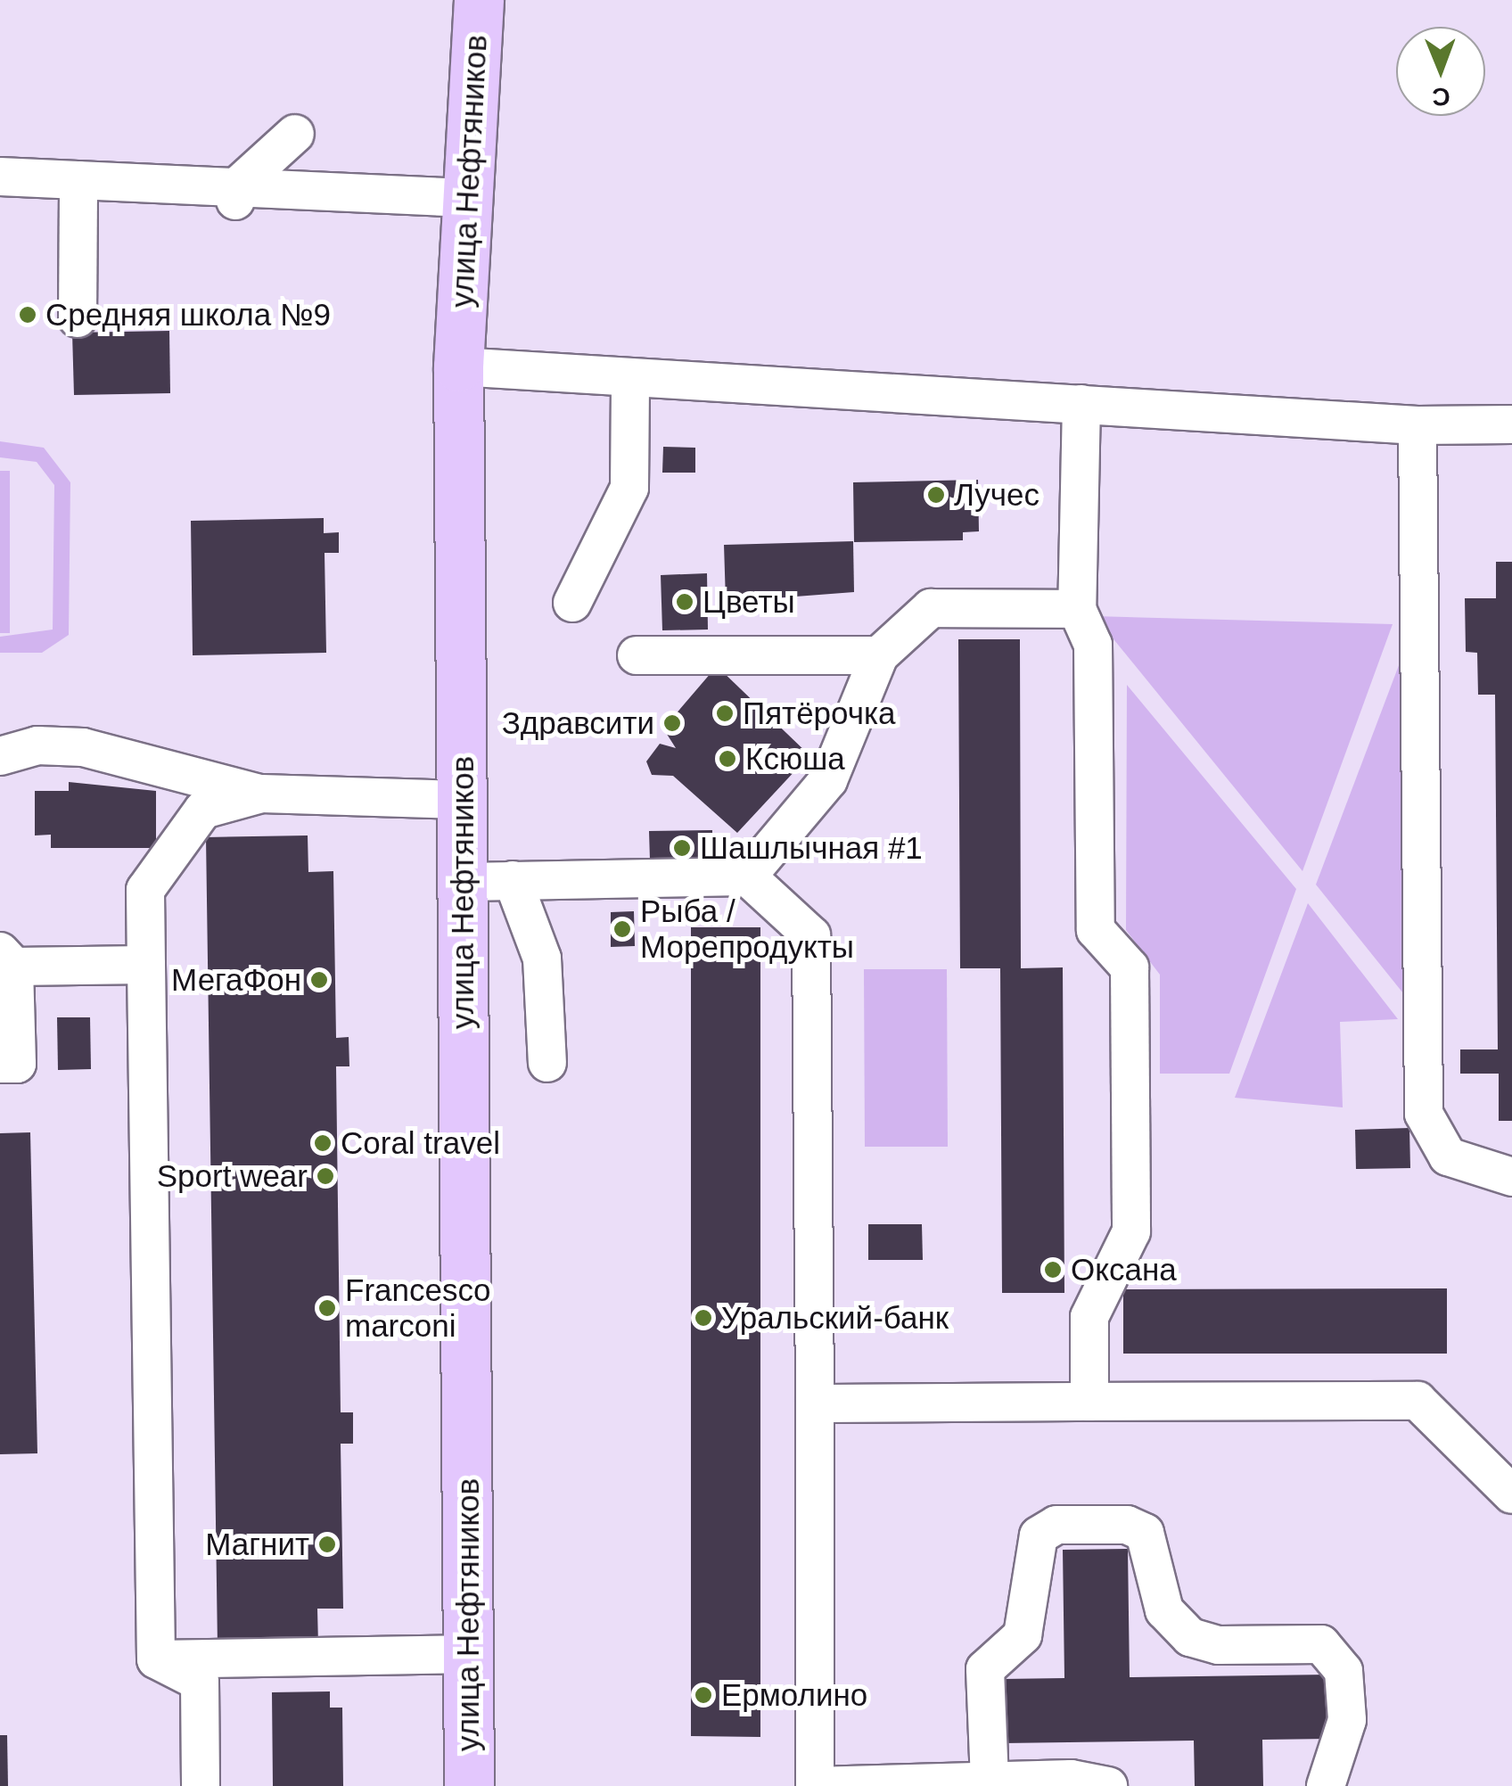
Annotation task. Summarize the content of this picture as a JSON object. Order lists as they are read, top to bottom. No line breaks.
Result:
{"streets":{"main road":["улица Нефтяников"]},"places":["Средняя школа №9","Лучес","Цветы","Пятёрочка","Здравсити","Ксюша","Шашлычная #1","Рыба / Морепродукты","МегаФон","Coral travel","Sport wear","Оксана","Francesco marconi","Уральский-банк","Магнит","Ермолино"],"north":"bottom"}
